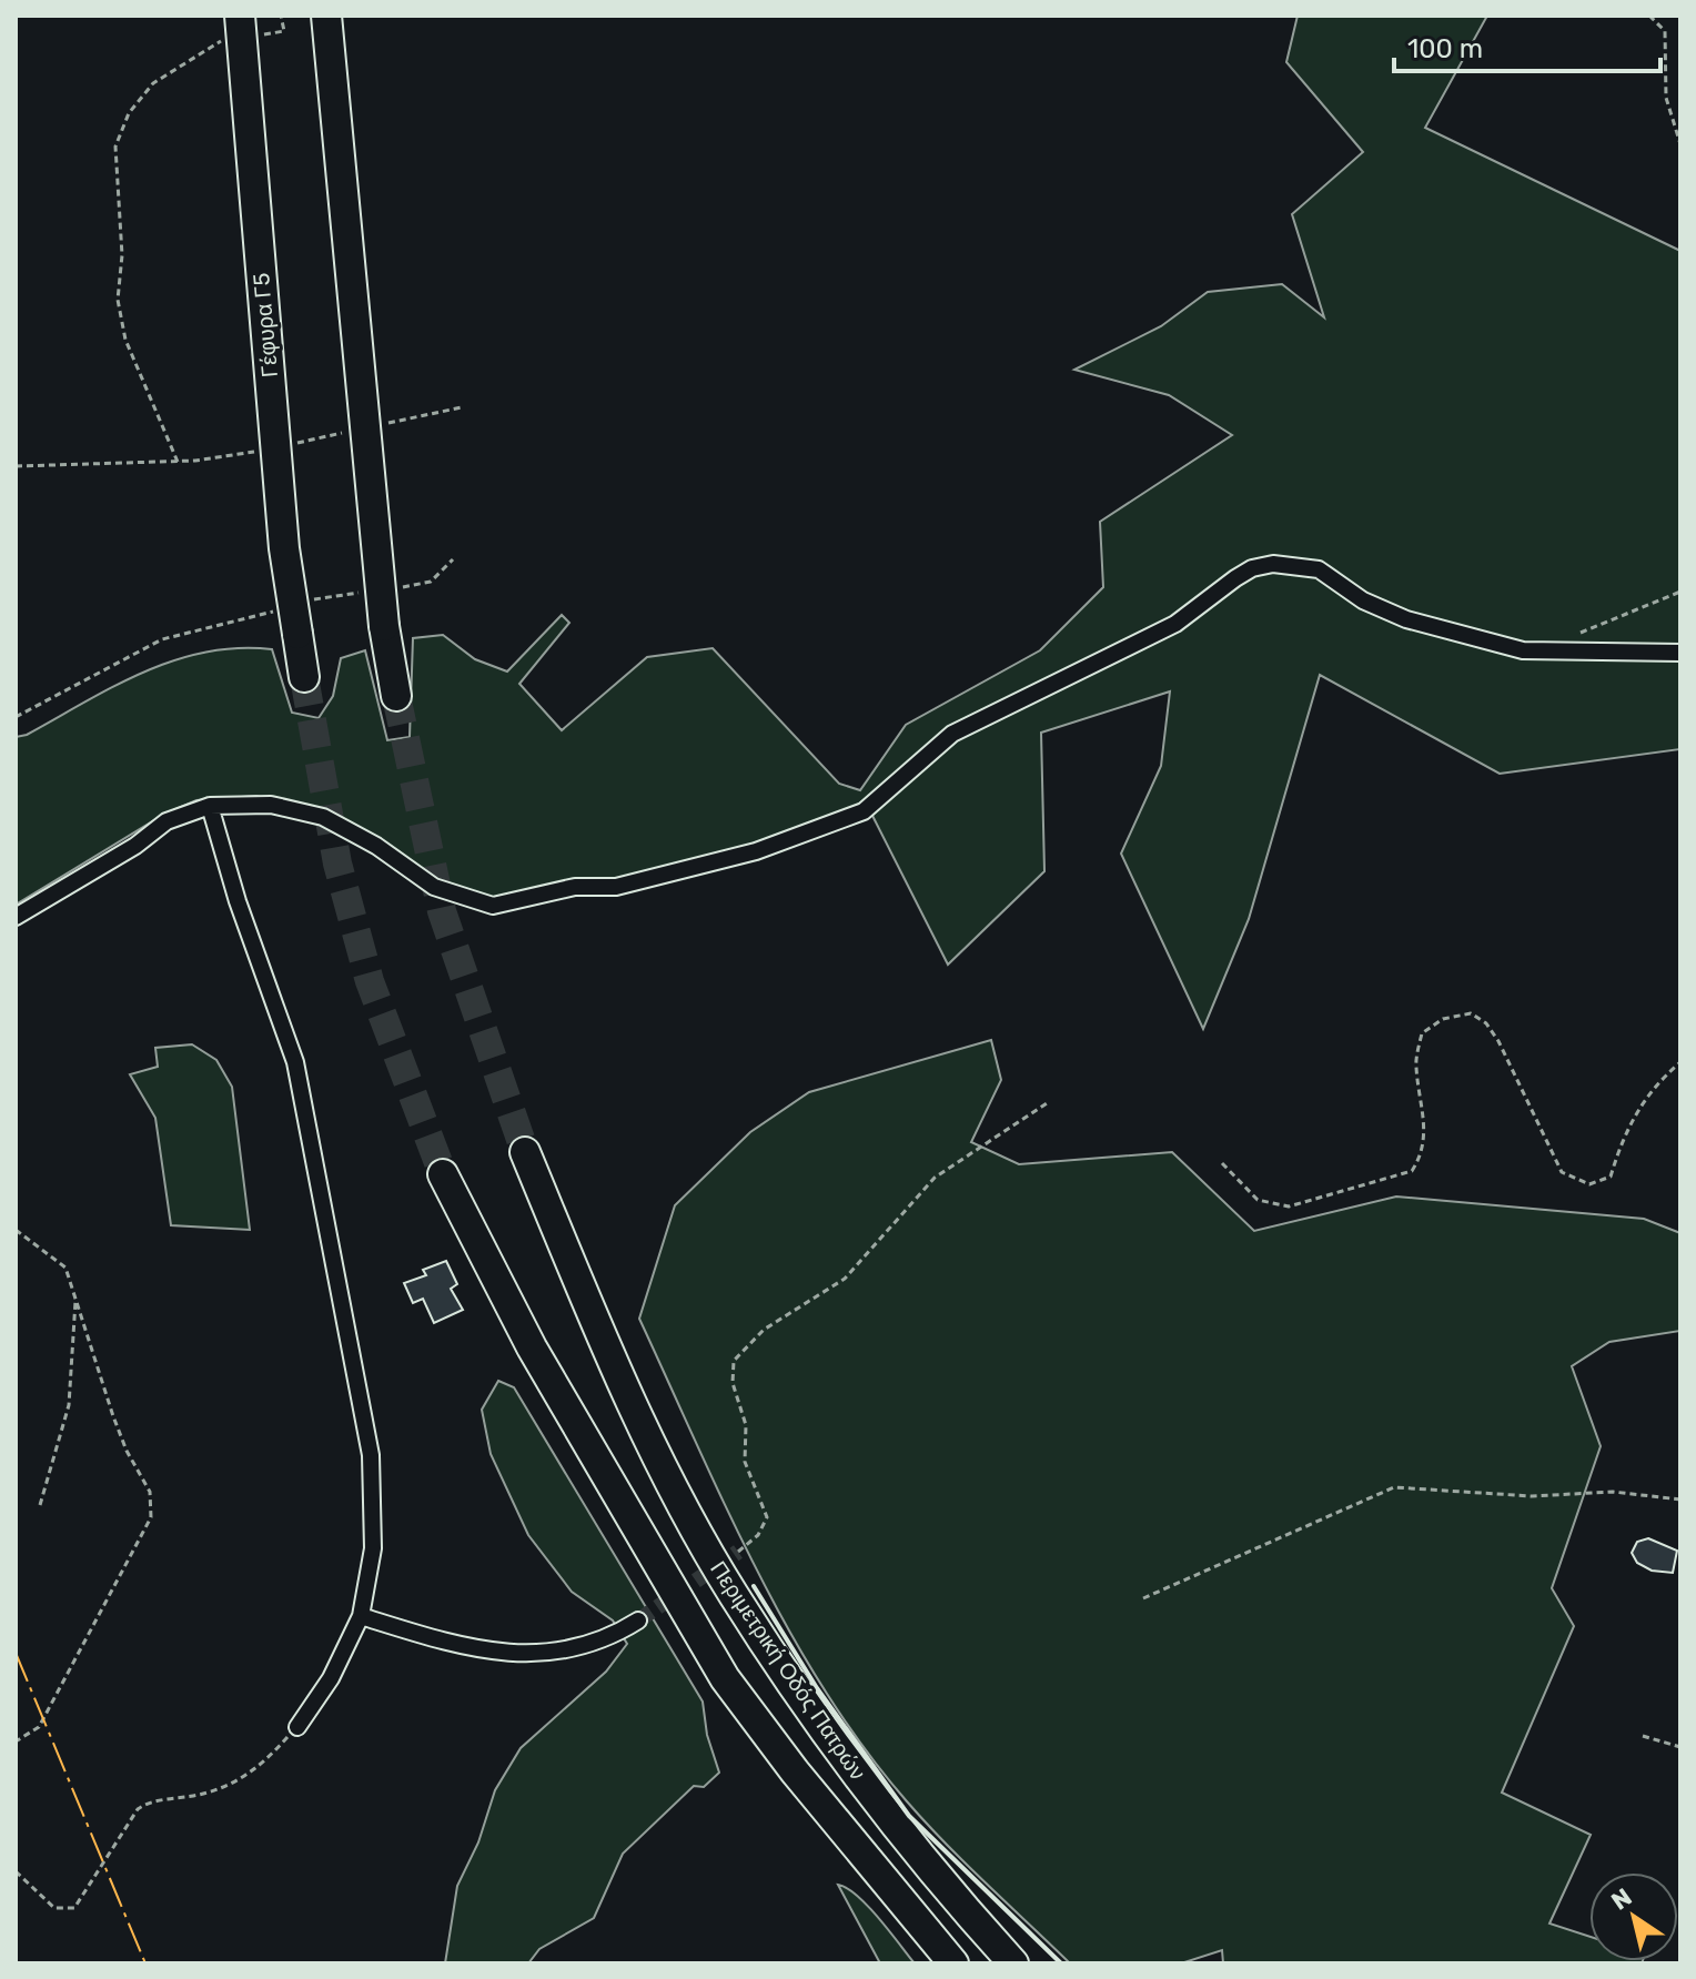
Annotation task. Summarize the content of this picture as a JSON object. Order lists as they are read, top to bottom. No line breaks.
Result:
{"streets":{"highway":["Γέφυρα Γ5","Περιμετρική Οδός Πατρών"]},"scale_bar":"100 m","north":"top left"}
